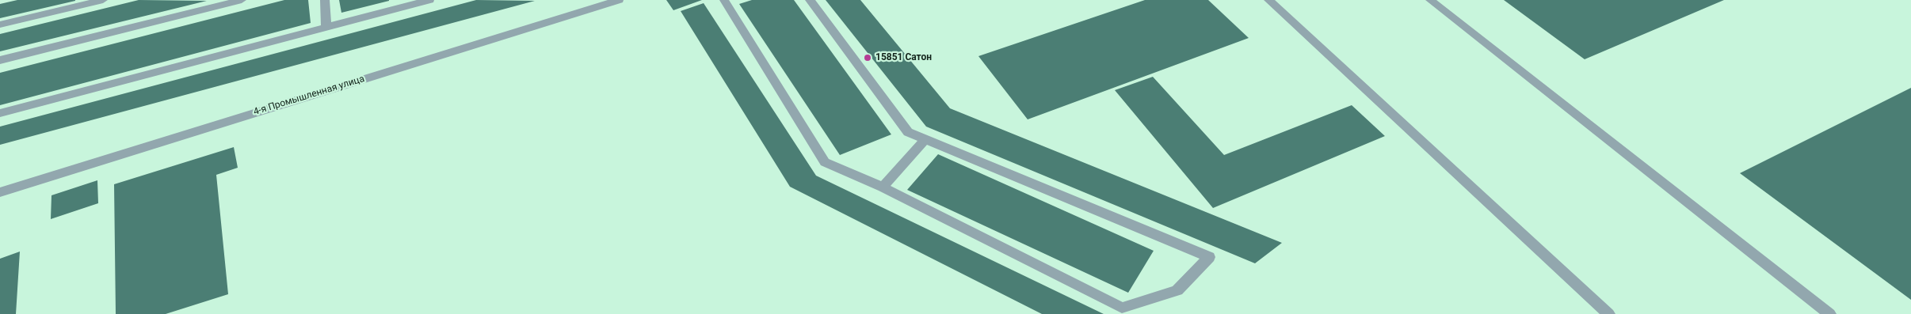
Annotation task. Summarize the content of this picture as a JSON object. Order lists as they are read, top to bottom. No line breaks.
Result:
{"streets":{"street":["4-я Промышленная улица"]},"places":["15851 Сатон"]}
